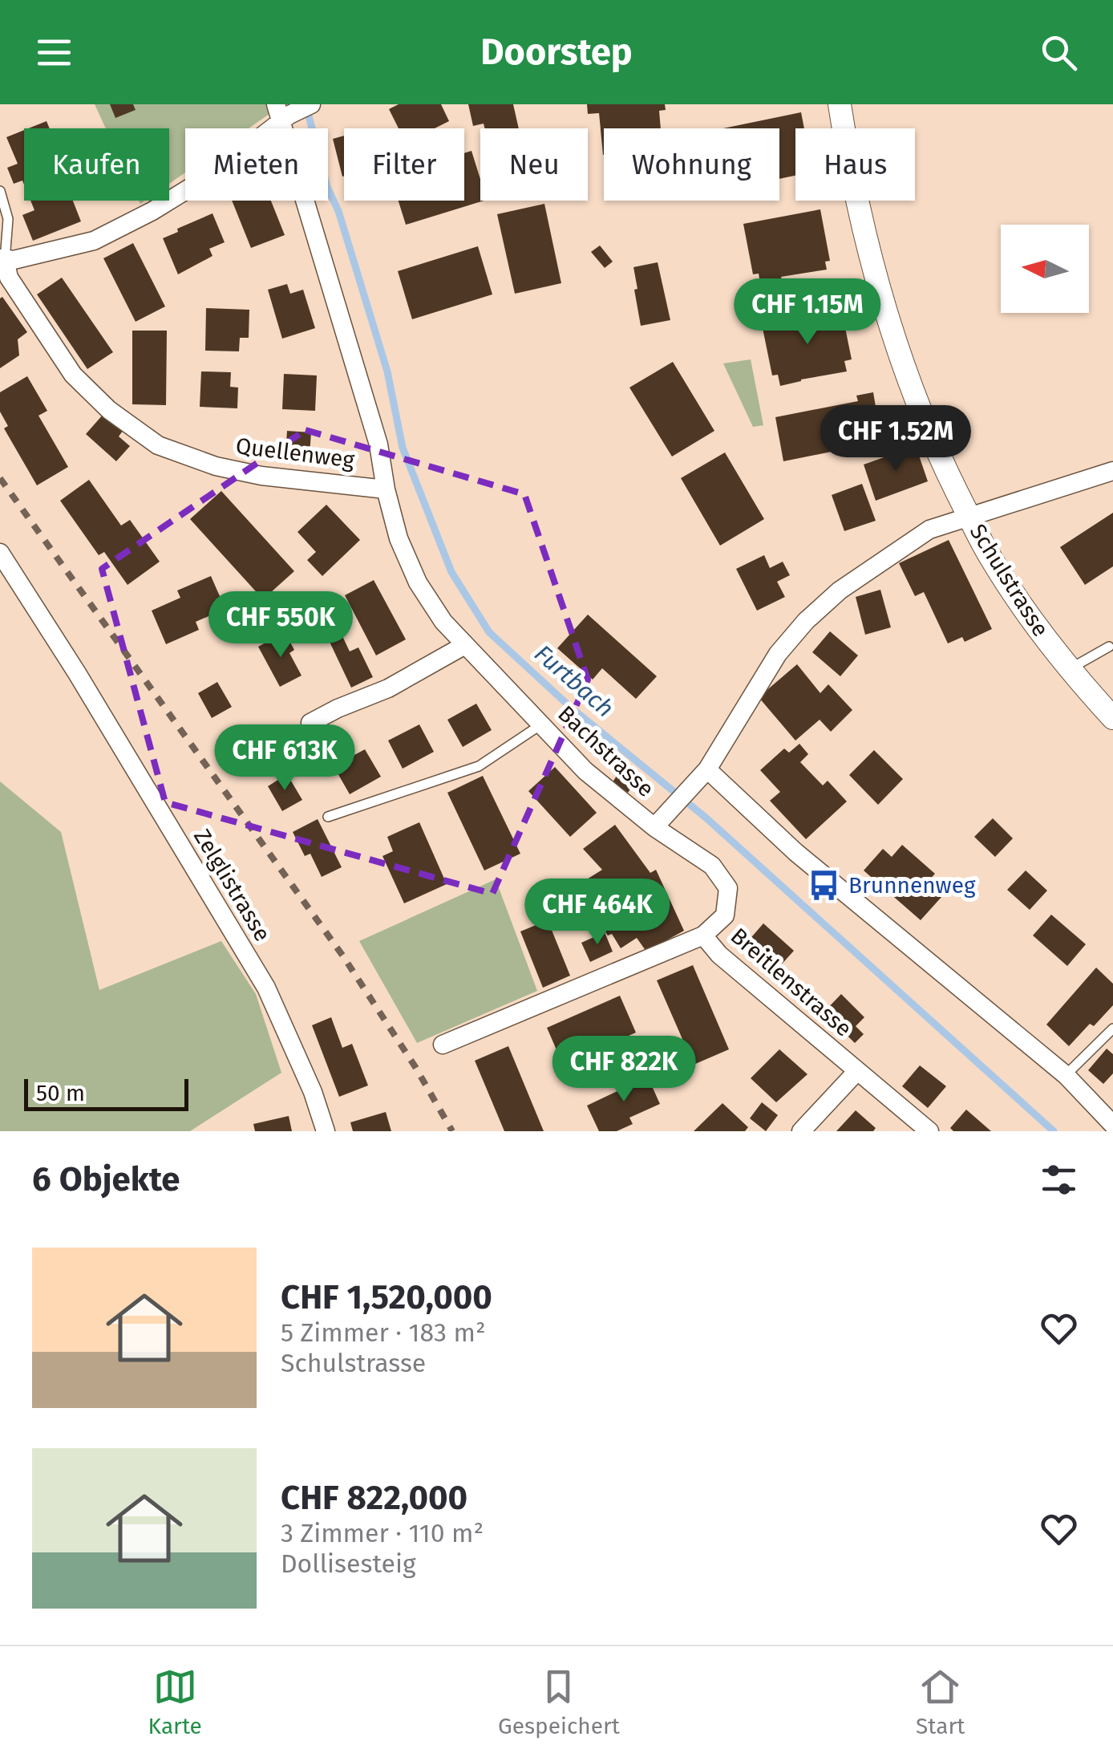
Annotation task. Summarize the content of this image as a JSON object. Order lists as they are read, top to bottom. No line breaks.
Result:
{"streets":{"street":["Quellenweg","Schulstrasse","Bachstrasse","Zelglistrasse","Breitlenstrasse"]},"crossings":[["Quellenweg","Bachstrasse"],["Bachstrasse","Breitlenstrasse"]],"water":["Furtbach"],"places":{"bus stop":["Brunnenweg"]},"scale_bar":"50 m","north":"left","page":{"header":"Doorstep","chip":["Kaufen","Mieten","Filter","Neu","Wohnung","Haus"],"price":["CHF 1.15M","CHF 1.52M","CHF 550K","CHF 613K","CHF 464K","CHF 822K"],"scale":"50 m","heading":"6 Objekte","list":[{"name":"CHF 1,520,000","note":"5 Zimmer · 183 m² · Schulstrasse"},{"name":"CHF 822,000","note":"3 Zimmer · 110 m² · Dollisesteig"}],"tabs":["Karte","Gespeichert","Start"]}}
